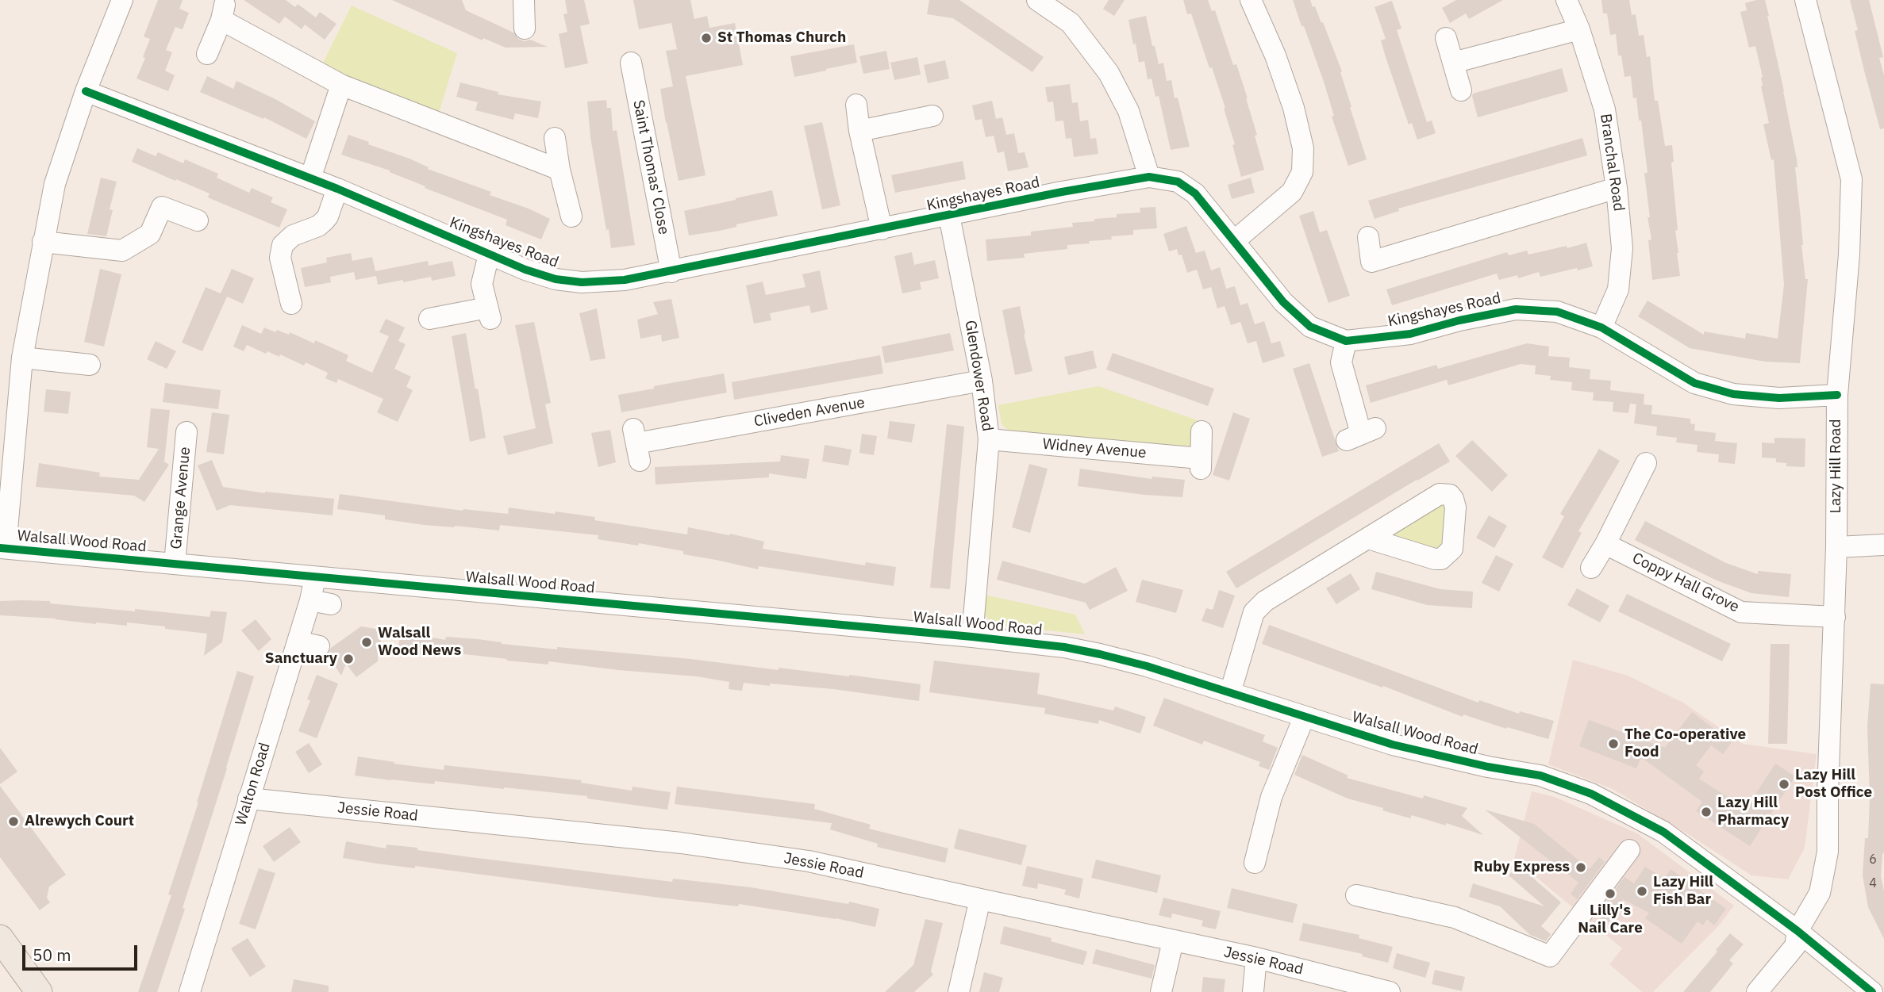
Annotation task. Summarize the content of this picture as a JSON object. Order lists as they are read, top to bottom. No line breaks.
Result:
{"streets":{"street":["Branchal Road","Saint Thomas' Close","Kingshayes Road","Glendower Road","Cliveden Avenue","Widney Avenue","Lazy Hill Road","Grange Avenue","Walsall Wood Road","Coppy Hall Grove","Walton Road","Jessie Road"]},"crossings":[["Branchal Road","Kingshayes Road"],["Saint Thomas' Close","Kingshayes Road"],["Kingshayes Road","Glendower Road"],["Kingshayes Road","Lazy Hill Road"],["Glendower Road","Cliveden Avenue"],["Glendower Road","Widney Avenue"],["Glendower Road","Walsall Wood Road"],["Lazy Hill Road","Walsall Wood Road"],["Lazy Hill Road","Coppy Hall Grove"],["Grange Avenue","Walsall Wood Road"],["Walsall Wood Road","Walton Road"],["Walton Road","Jessie Road"]],"places":["St Thomas Church","Walsall Wood News","Sanctuary","The Co-operative Food","Lazy Hill Post Office","Lazy Hill Pharmacy","Alrewych Court","Ruby Express","Lazy Hill Fish Bar","Lilly's Nail Care"],"house_numbers":["6","4"],"scale_bar":"50 m"}
